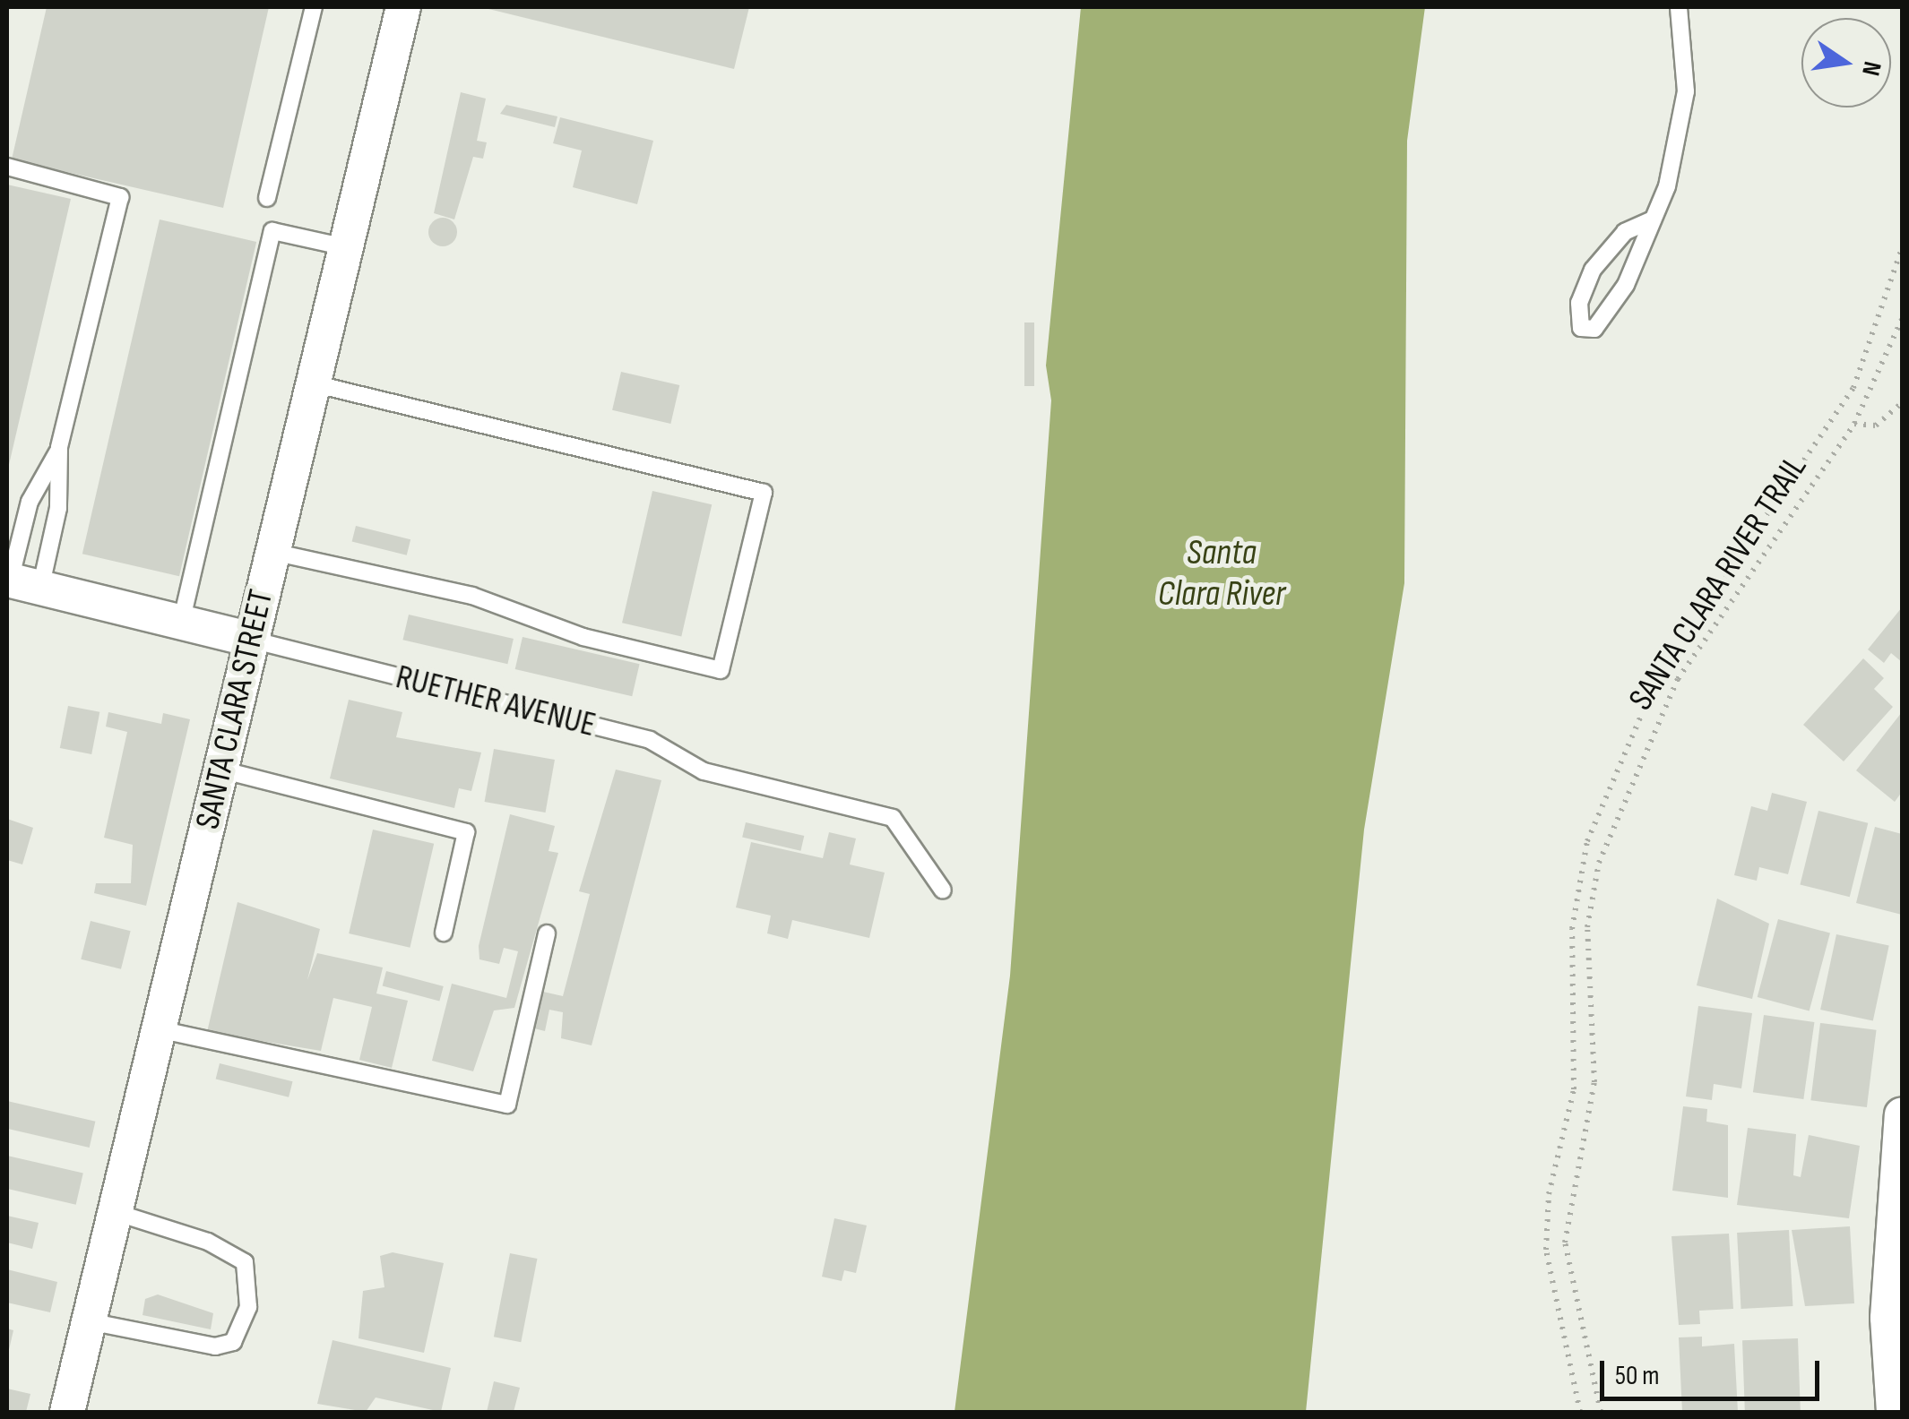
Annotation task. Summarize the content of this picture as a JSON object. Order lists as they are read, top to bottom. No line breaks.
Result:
{"streets":{"street":["RUETHER AVENUE","SANTA CLARA STREET"],"path":["SANTA CLARA RIVER TRAIL"]},"crossings":[["RUETHER AVENUE","SANTA CLARA STREET"]],"water":["Santa Clara River"],"scale_bar":"50 m","north":"right"}
